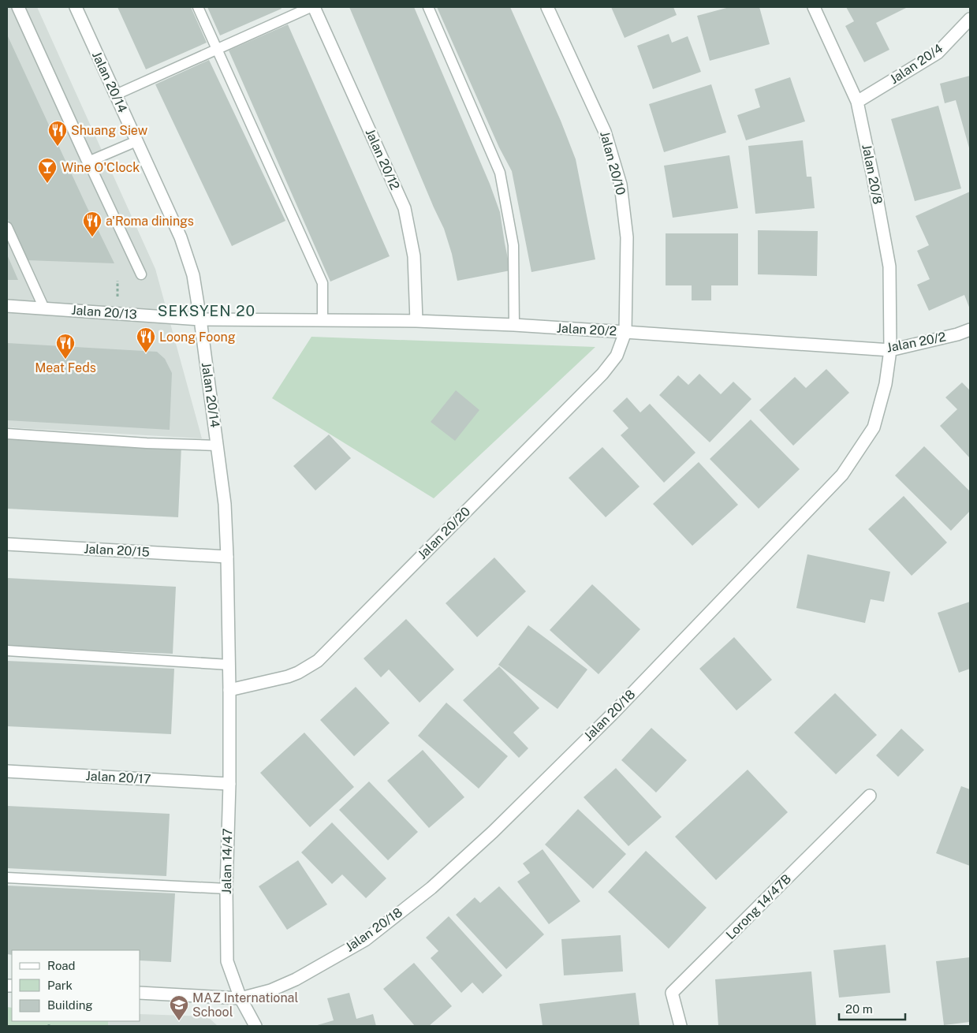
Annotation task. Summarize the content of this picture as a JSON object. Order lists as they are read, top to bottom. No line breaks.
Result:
{"streets":{"street":["Jalan 20/4","Jalan 20/14","Jalan 20/12","Jalan 20/10","Jalan 20/8","Jalan 20/13","Jalan 20/2","Jalan 20/20","Jalan 20/15","Jalan 20/18","Jalan 20/17","Jalan 14/47","Lorong 14/47B"]},"crossings":[["Jalan 20/4","Jalan 20/8"],["Jalan 20/14","Jalan 20/13"],["Jalan 20/14","Jalan 20/2"],["Jalan 20/14","Jalan 20/20"],["Jalan 20/14","Jalan 20/15"],["Jalan 20/14","Jalan 14/47"],["Jalan 20/12","Jalan 20/2"],["Jalan 20/10","Jalan 20/2"],["Jalan 20/10","Jalan 20/20"],["Jalan 20/8","Jalan 20/2"],["Jalan 20/8","Jalan 20/18"],["Jalan 20/13","Jalan 20/2"],["Jalan 20/2","Jalan 20/20"],["Jalan 20/2","Jalan 20/18"],["Jalan 20/20","Jalan 14/47"],["Jalan 20/18","Jalan 14/47"],["Jalan 20/17","Jalan 14/47"]],"districts":["SEKSYEN 20"],"places":{"restaurant":["Shuang Siew","a'Roma dinings","Loong Foong","Meat Feds"],"bar":["Wine O'Clock"],"school or university":["MAZ International School"]},"legend":["Road","Park","Building"],"scale_bar":"20 m"}
